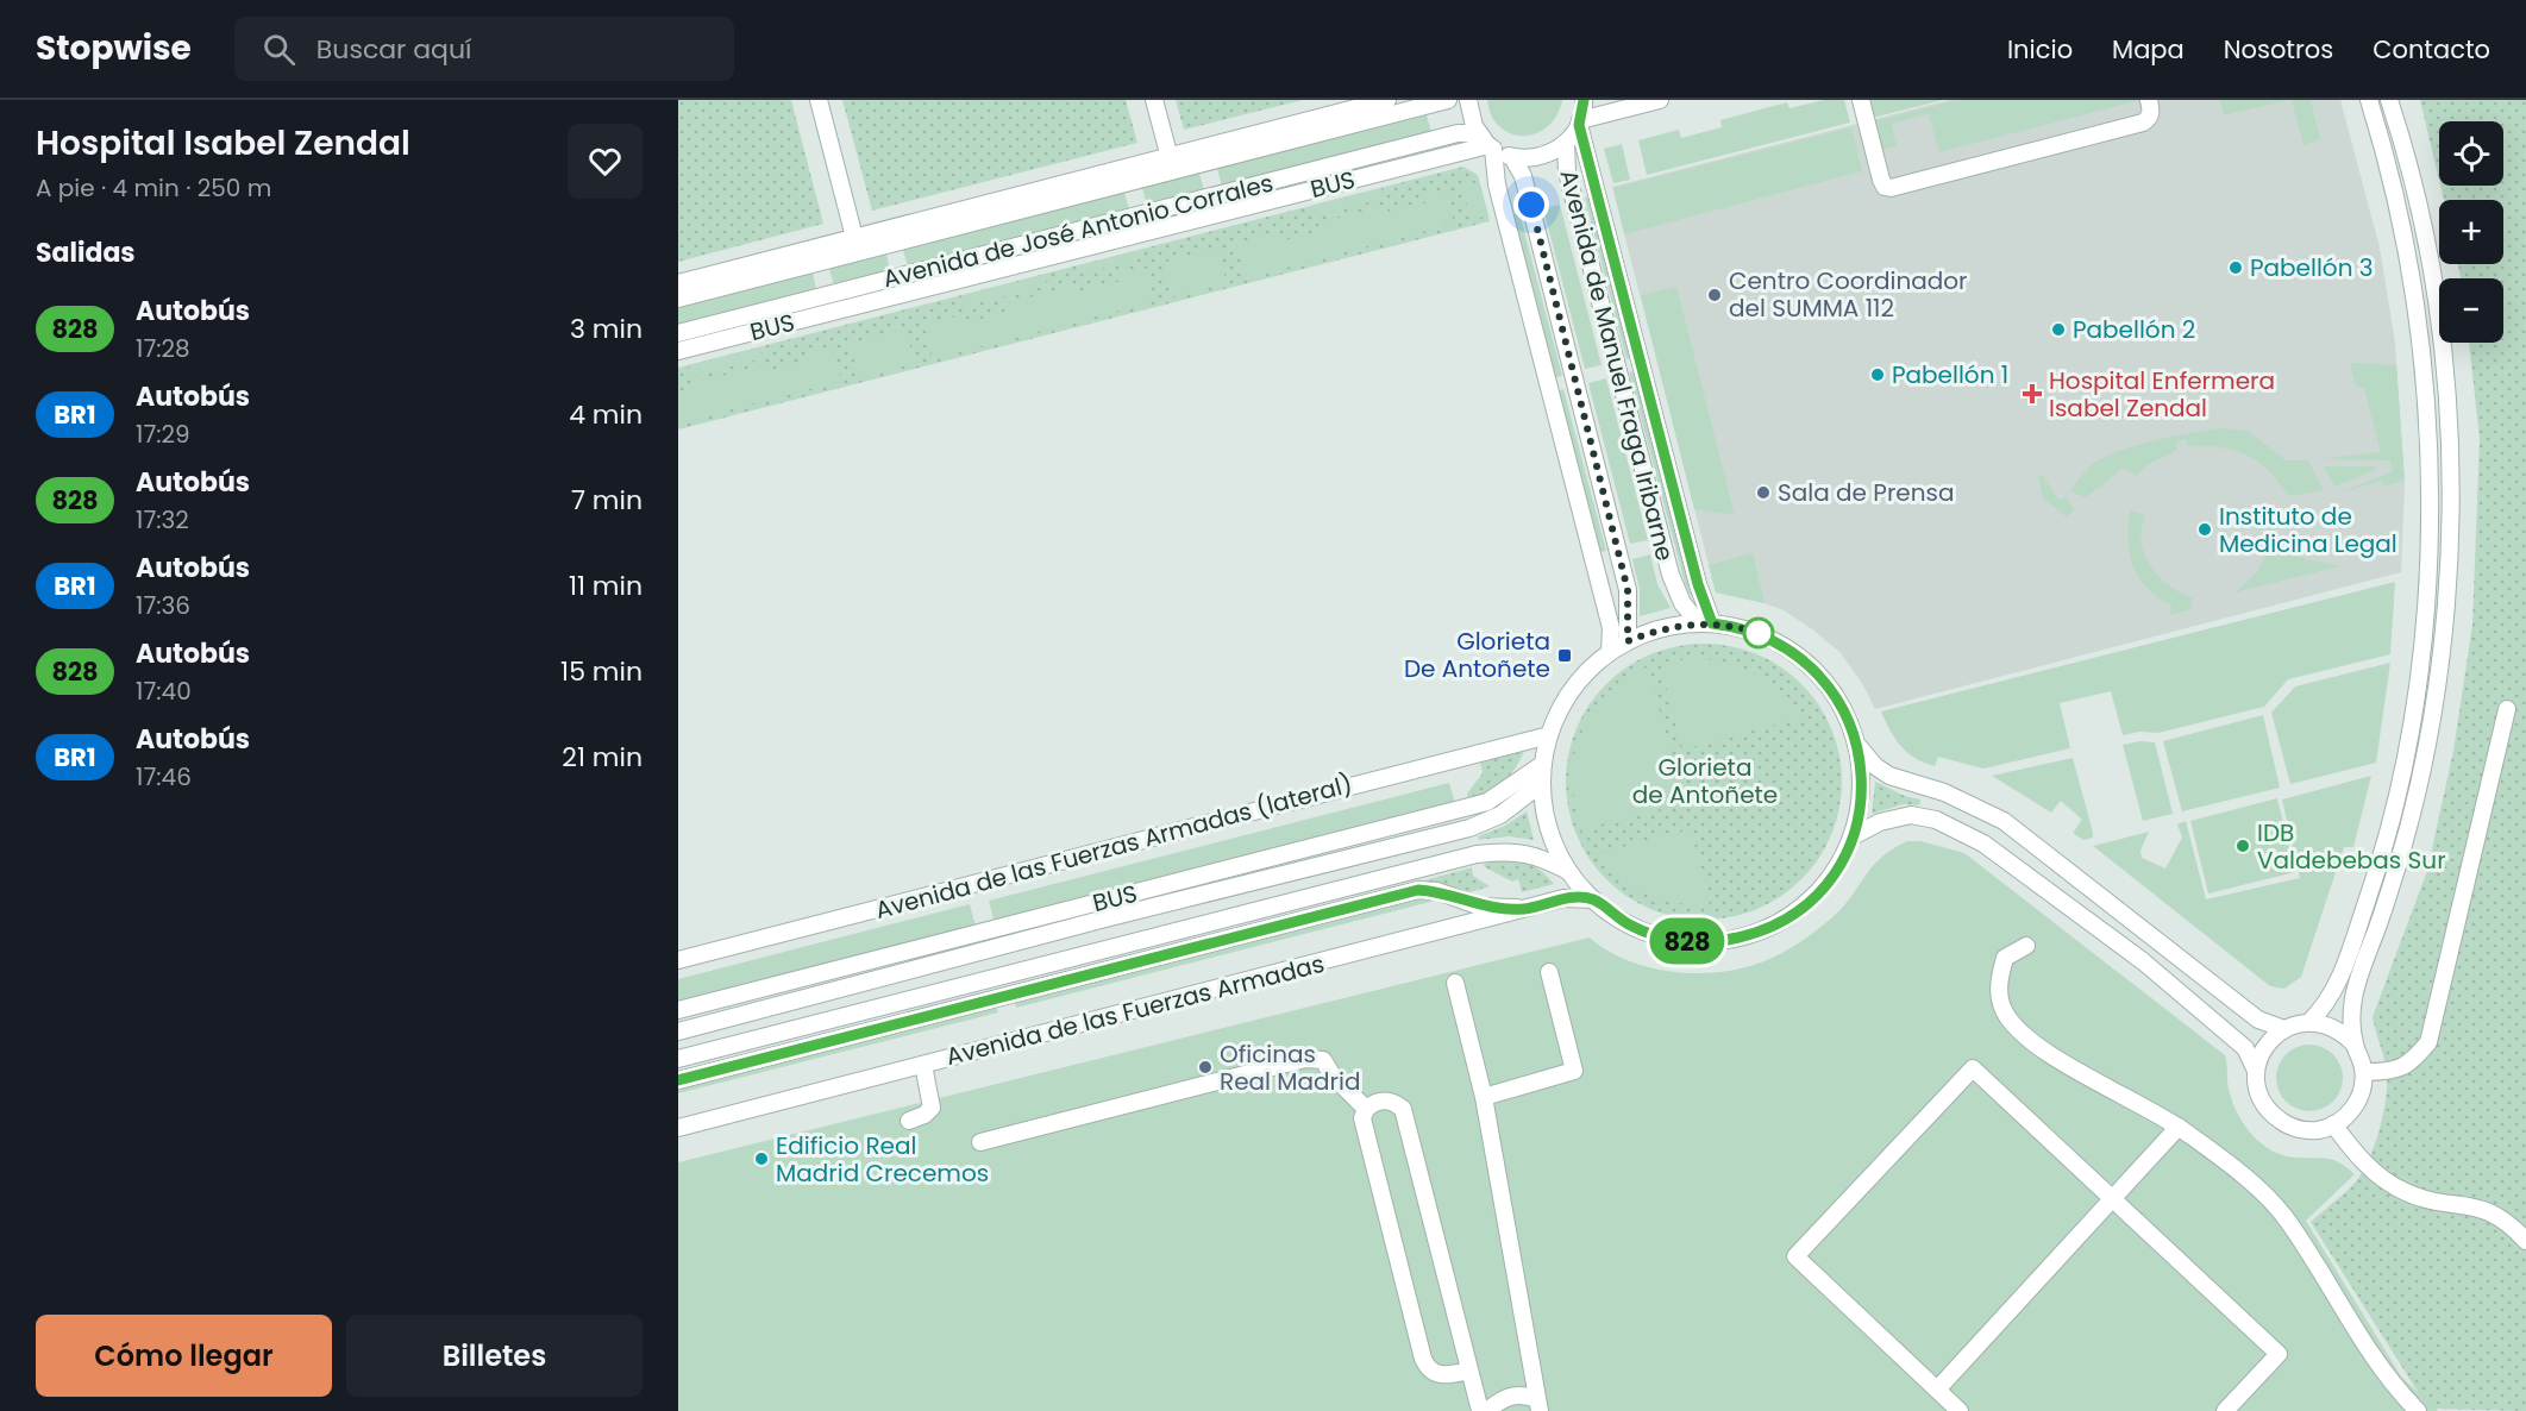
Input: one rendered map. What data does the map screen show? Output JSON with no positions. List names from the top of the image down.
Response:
{
  "streets": {
    "street": [
      "BUS",
      "Avenida de José Antonio Corrales",
      "Avenida de Manuel Fraga Iribarne",
      "Avenida de las Fuerzas Armadas (lateral)",
      "Avenida de las Fuerzas Armadas"
    ]
  },
  "crossings": [
    ["BUS", "Avenida de José Antonio Corrales"]
  ],
  "parks": ["Glorieta de Antoñete"],
  "places": {
    "other": [
      "Pabellón 3",
      "Centro Coordinador del SUMMA 112",
      "Pabellón 2",
      "Pabellón 1",
      "Sala de Prensa",
      "Instituto de Medicina Legal",
      "IDB Valdebebas Sur",
      "Oficinas Real Madrid",
      "Edificio Real Madrid Crecemos"
    ],
    "health": ["Hospital Enfermera Isabel Zendal"],
    "transit": ["Glorieta De Antoñete"]
  },
  "lines": ["bus line 828"],
  "page": {
    "header": "Stopwise",
    "search": "Buscar aquí",
    "nav": [
      "Inicio",
      "Mapa",
      "Nosotros",
      "Contacto"
    ],
    "heading": [
      ["Hospital Isabel Zendal", "A pie · 4 min · 250 m"],
      "Salidas"
    ],
    "on_map": "828",
    "map_buttons": ["+", "−"],
    "list": [
      {
        "mark": "828",
        "name": "Autobús",
        "note": "17:28",
        "value": "3 min"
      },
      {
        "mark": "BR1",
        "name": "Autobús",
        "note": "17:29",
        "value": "4 min"
      },
      {
        "mark": "828",
        "name": "Autobús",
        "note": "17:32",
        "value": "7 min"
      },
      {
        "mark": "BR1",
        "name": "Autobús",
        "note": "17:36",
        "value": "11 min"
      },
      {
        "mark": "828",
        "name": "Autobús",
        "note": "17:40",
        "value": "15 min"
      },
      {
        "mark": "BR1",
        "name": "Autobús",
        "note": "17:46",
        "value": "21 min"
      }
    ],
    "buttons": ["Cómo llegar", "Billetes"]
  }
}
